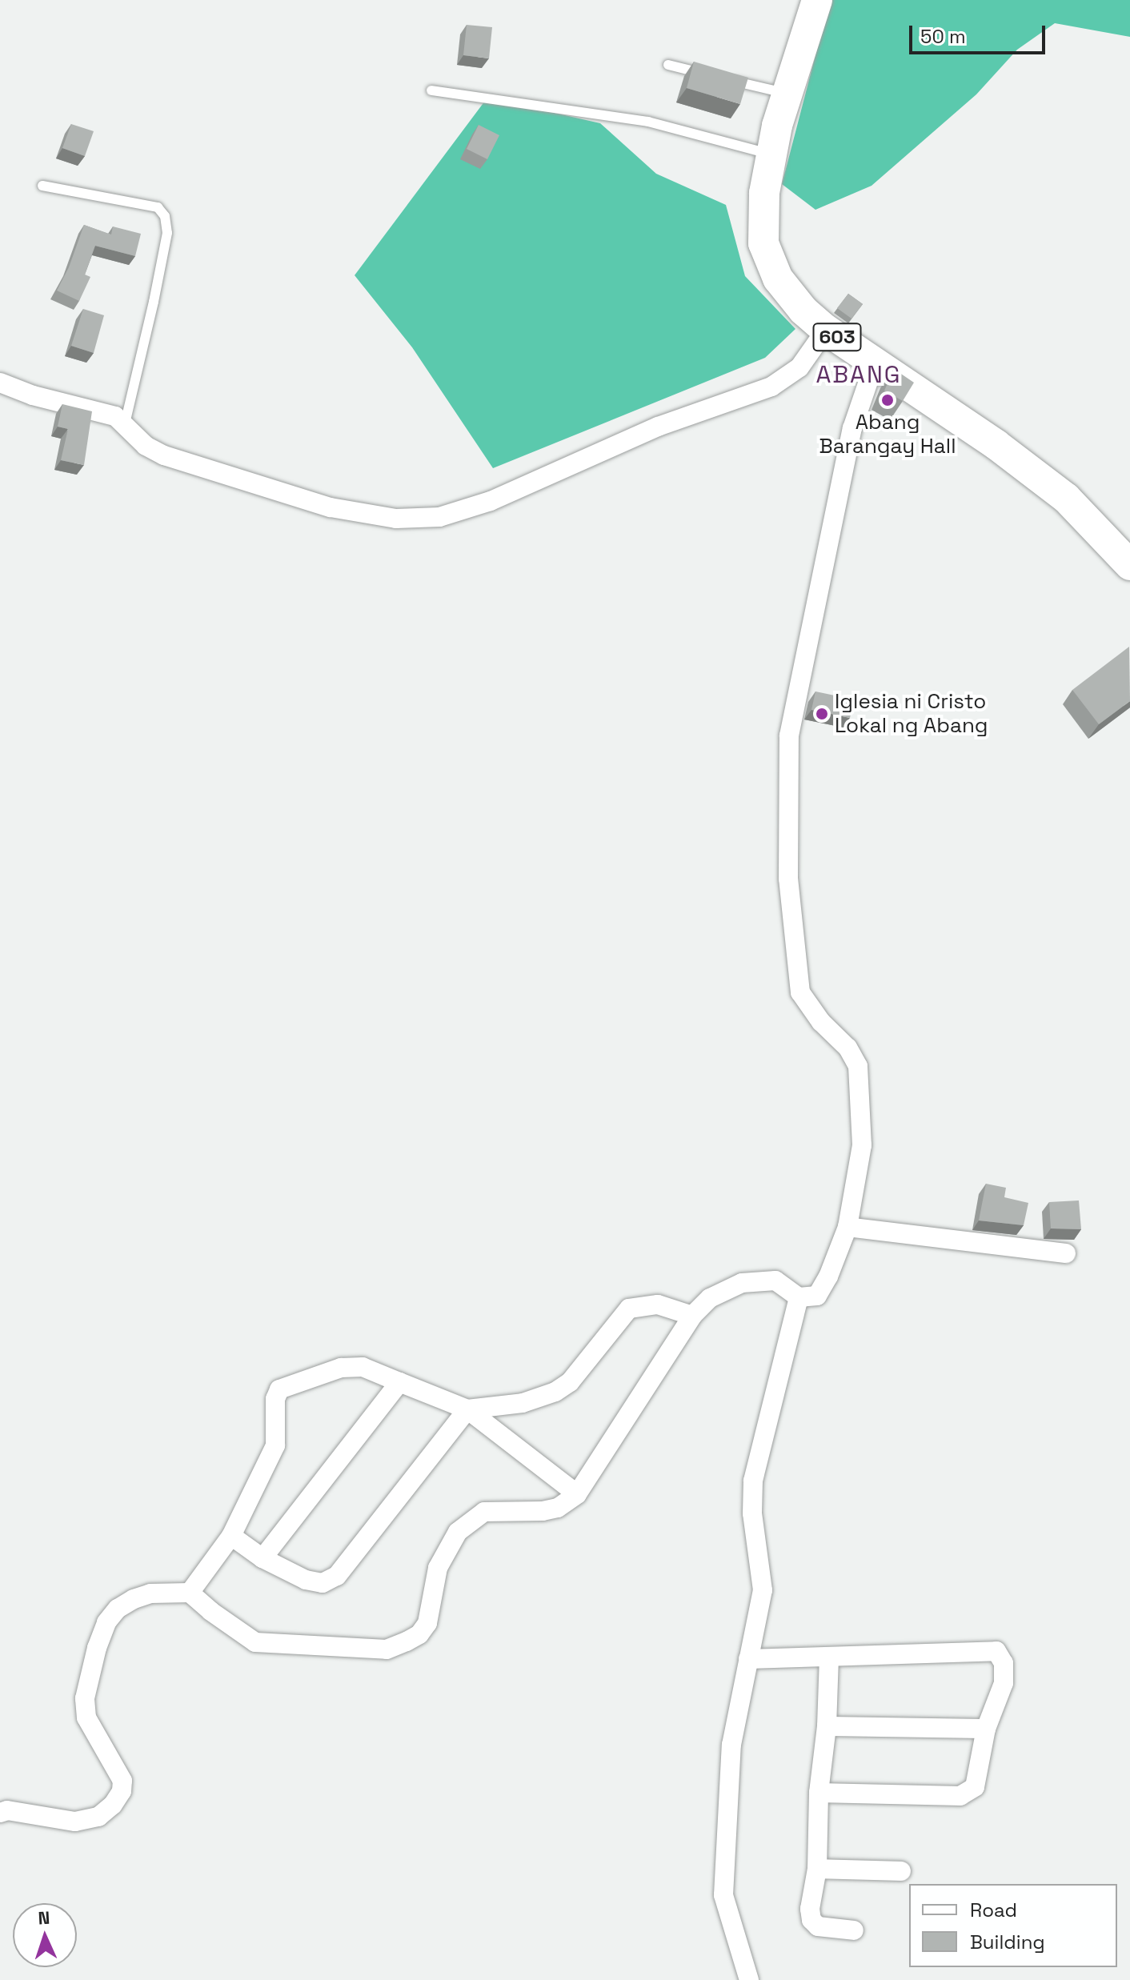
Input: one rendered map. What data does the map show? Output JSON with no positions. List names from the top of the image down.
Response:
{
  "streets": {
    "main road": ["603"]
  },
  "districts": ["ABANG"],
  "places": ["Abang Barangay Hall", "Iglesia ni Cristo Lokal ng Abang"],
  "legend": ["Road", "Building"],
  "scale_bar": "50 m",
  "north": "top"
}
